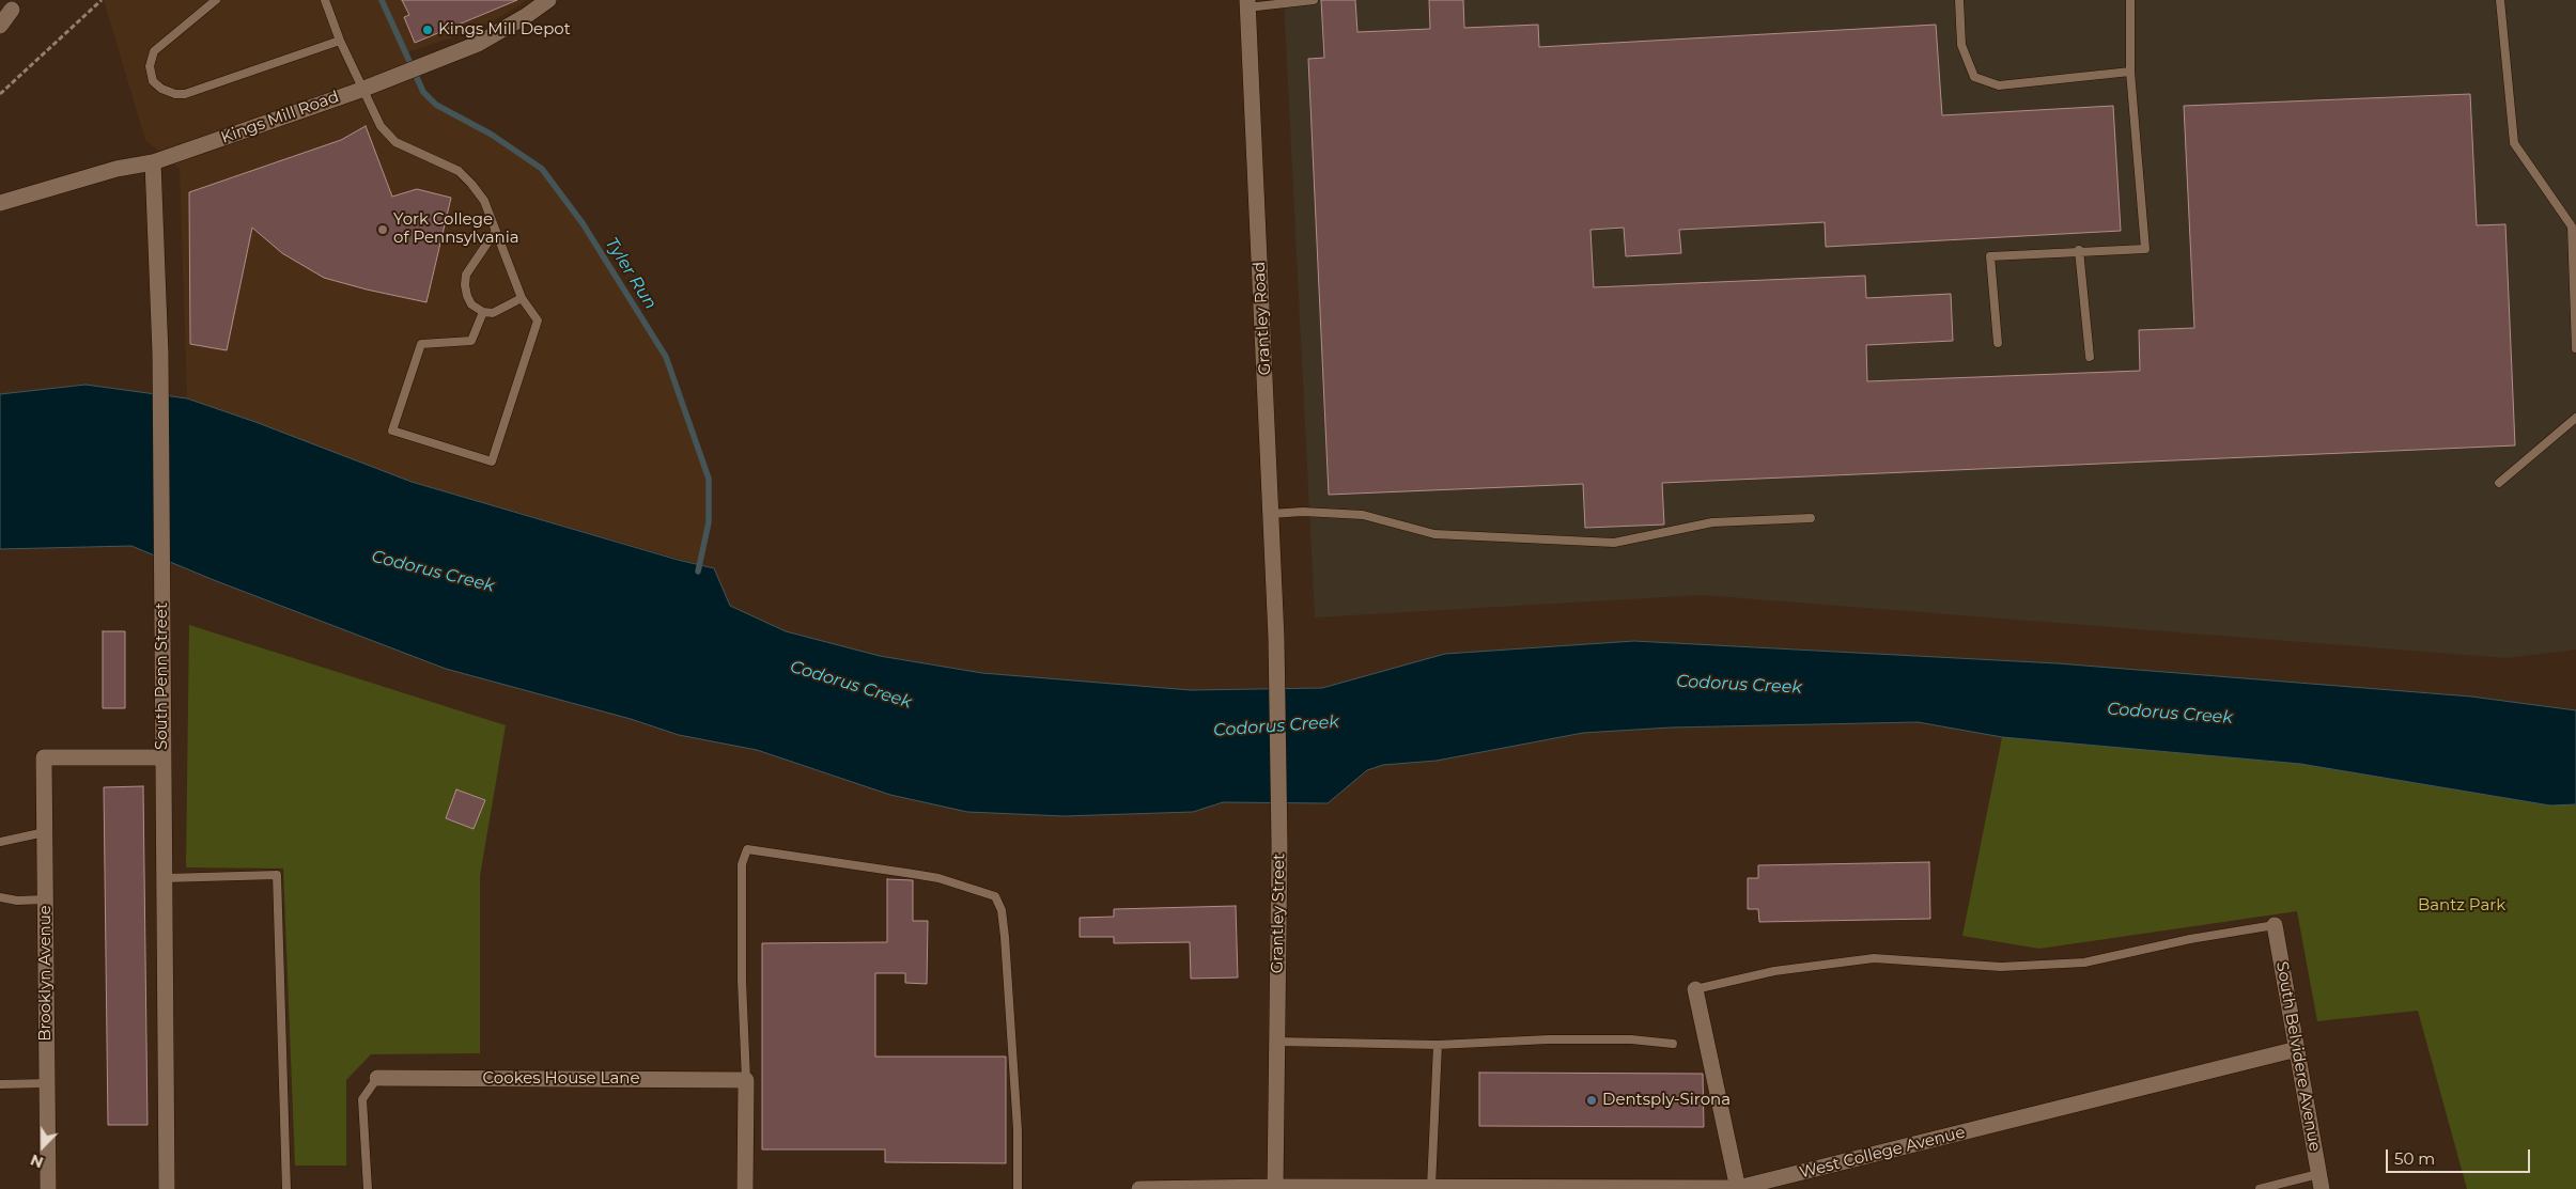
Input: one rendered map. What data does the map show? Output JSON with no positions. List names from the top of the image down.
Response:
{
  "streets": {
    "street": [
      "Kings Mill Road",
      "Grantley Road",
      "South Penn Street",
      "Grantley Street",
      "Brooklyn Avenue",
      "South Belvidere Avenue",
      "Cookes House Lane",
      "West College Avenue"
    ]
  },
  "crossings": [
    ["Kings Mill Road", "South Penn Street"],
    ["Grantley Road", "Grantley Street"],
    ["South Penn Street", "Brooklyn Avenue"],
    ["Grantley Street", "West College Avenue"],
    ["South Belvidere Avenue", "West College Avenue"]
  ],
  "water": ["Tyler Run", "Codorus Creek"],
  "parks": ["Bantz Park"],
  "places": ["Kings Mill Depot", "York College of Pennsylvania", "Dentsply-Sirona"],
  "scale_bar": "50 m",
  "north": "bottom"
}
